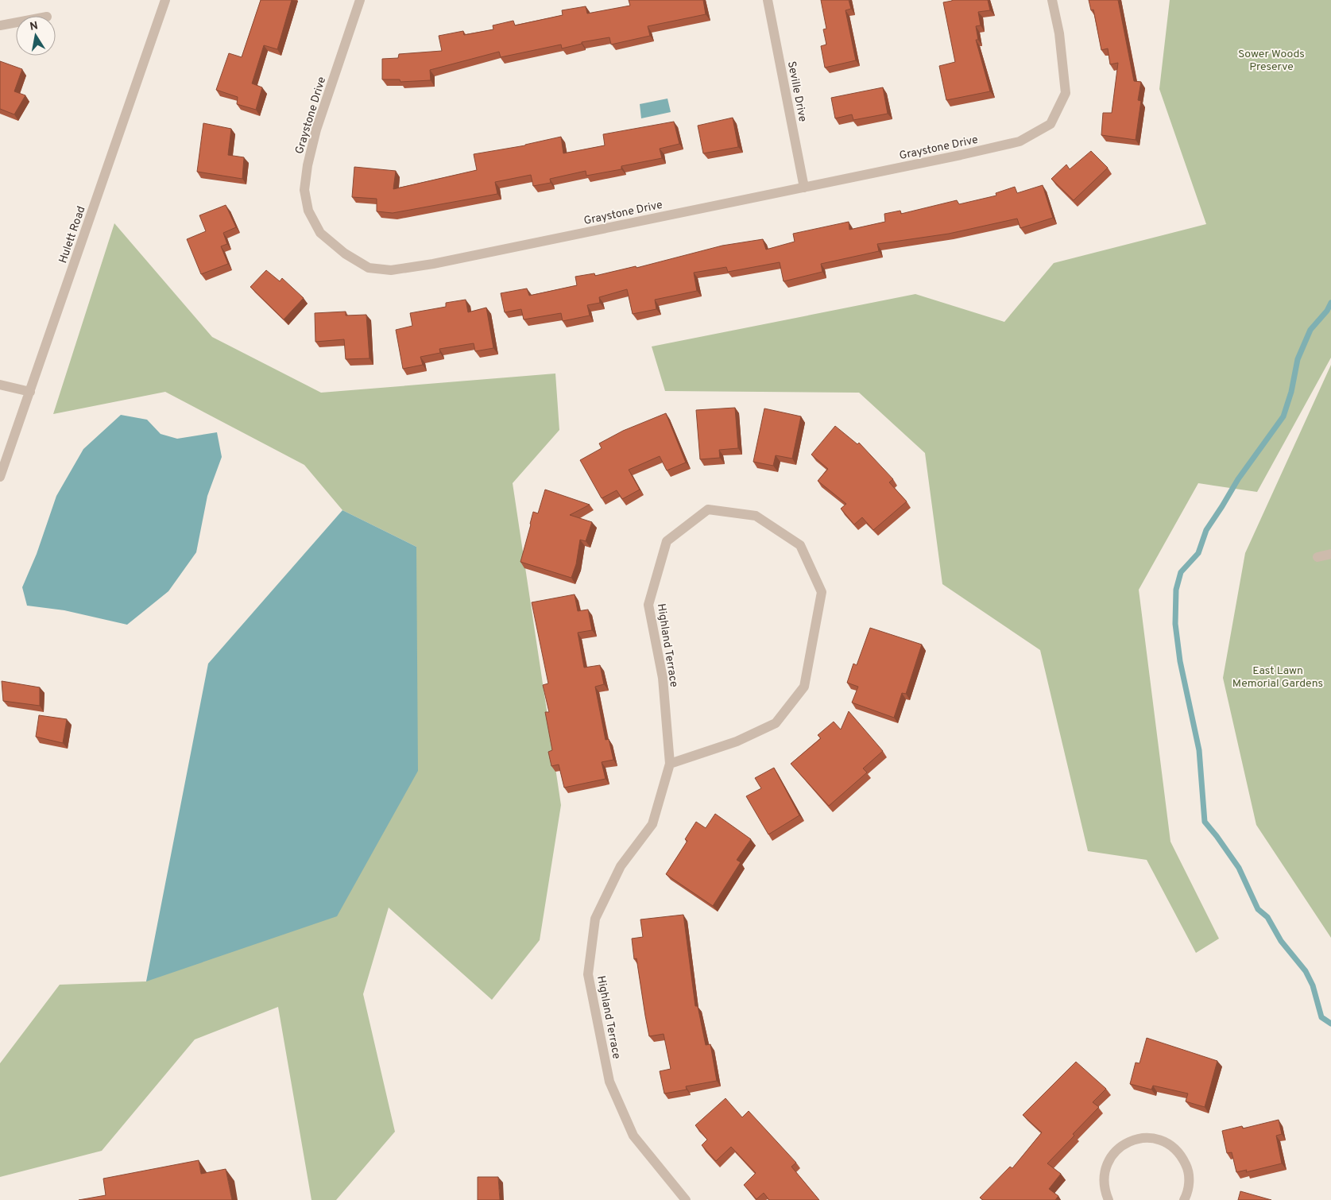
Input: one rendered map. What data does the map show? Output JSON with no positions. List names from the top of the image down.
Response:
{
  "streets": {
    "street": [
      "Seville Drive",
      "Graystone Drive",
      "Hulett Road",
      "Highland Terrace"
    ]
  },
  "crossings": [
    ["Seville Drive", "Graystone Drive"]
  ],
  "parks": ["Sower Woods Preserve", "East Lawn Memorial Gardens"],
  "north": "top"
}
